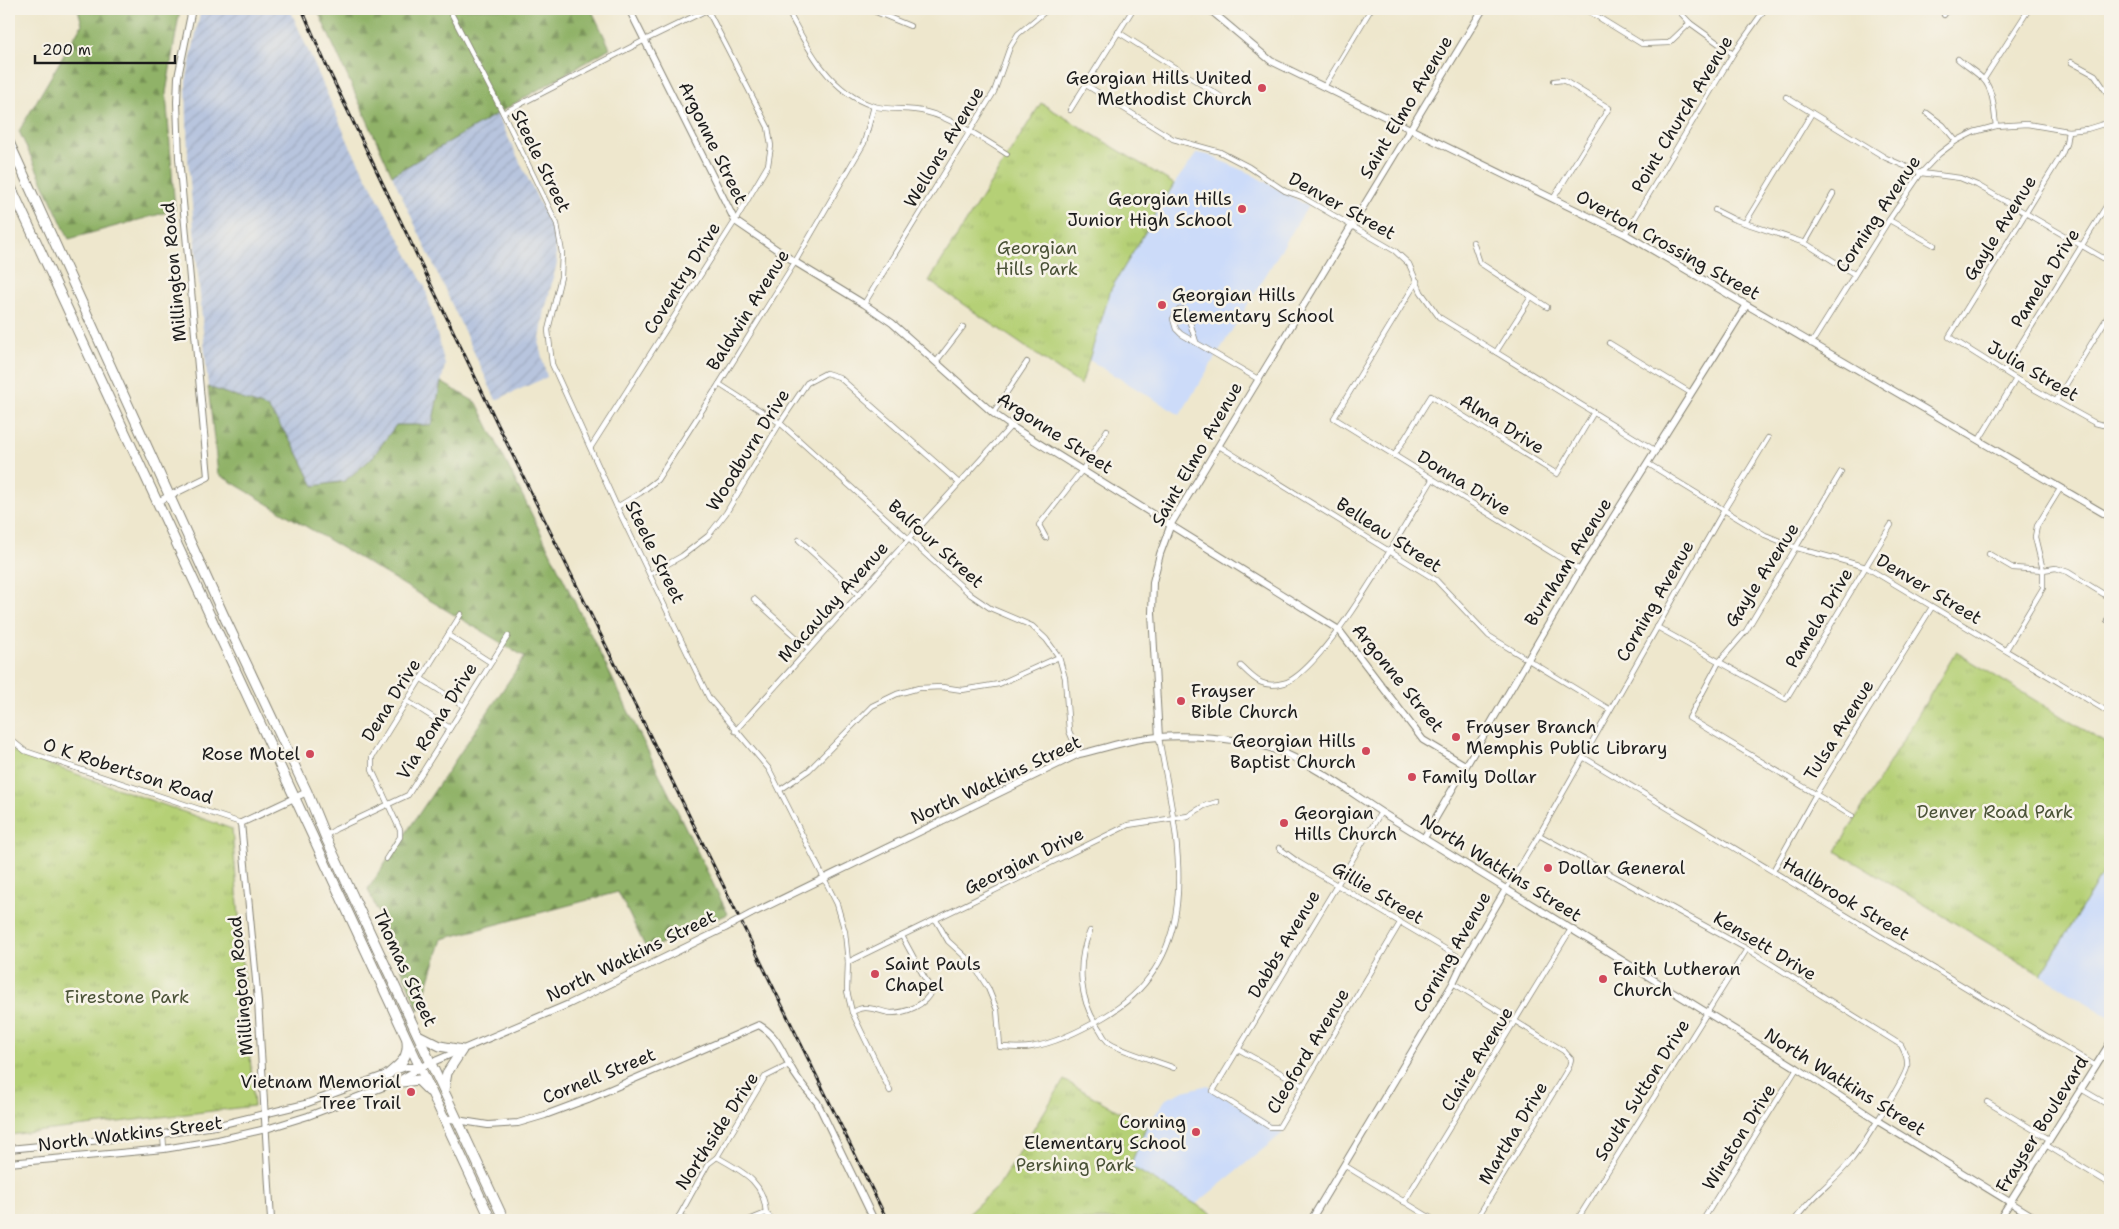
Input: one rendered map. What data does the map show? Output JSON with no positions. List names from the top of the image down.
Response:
{
  "streets": {
    "highway": ["Thomas Street"],
    "street": [
      "Saint Elmo Avenue",
      "Point Church Avenue",
      "Argonne Street",
      "Wellons Avenue",
      "Steele Street",
      "Denver Street",
      "Corning Avenue",
      "Gayle Avenue",
      "Overton Crossing Street",
      "Millington Road",
      "Coventry Drive",
      "Pamela Drive",
      "Baldwin Avenue",
      "Julia Street",
      "Alma Drive",
      "Woodburn Drive",
      "Donna Drive",
      "Belleau Street",
      "Balfour Street",
      "Burnham Avenue",
      "Macaulay Avenue",
      "Dena Drive",
      "Via Roma Drive",
      "Tulsa Avenue",
      "O K Robertson Road",
      "North Watkins Street",
      "Georgian Drive",
      "Gillie Street",
      "Hallbrook Street",
      "Dabbs Avenue",
      "Kensett Drive",
      "Cleoford Avenue",
      "Claire Avenue",
      "Cornell Street",
      "South Sutton Drive",
      "Frayser Boulevard",
      "Northside Drive",
      "Martha Drive",
      "Winston Drive"
    ]
  },
  "crossings": [
    ["Saint Elmo Avenue", "Argonne Street"],
    ["Saint Elmo Avenue", "Denver Street"],
    ["Saint Elmo Avenue", "Overton Crossing Street"],
    ["Saint Elmo Avenue", "Belleau Street"],
    ["Saint Elmo Avenue", "North Watkins Street"],
    ["Saint Elmo Avenue", "Georgian Drive"],
    ["Point Church Avenue", "Overton Crossing Street"],
    ["Argonne Street", "Wellons Avenue"],
    ["Argonne Street", "Coventry Drive"],
    ["Argonne Street", "Baldwin Avenue"],
    ["Argonne Street", "Burnham Avenue"],
    ["Argonne Street", "Macaulay Avenue"],
    ["Steele Street", "Coventry Drive"],
    ["Steele Street", "Baldwin Avenue"],
    ["Steele Street", "Woodburn Drive"],
    ["Steele Street", "Macaulay Avenue"],
    ["Steele Street", "North Watkins Street"],
    ["Steele Street", "Georgian Drive"],
    ["Denver Street", "Corning Avenue"],
    ["Denver Street", "Gayle Avenue"],
    ["Denver Street", "Pamela Drive"],
    ["Denver Street", "Alma Drive"],
    ["Denver Street", "Donna Drive"],
    ["Denver Street", "Burnham Avenue"],
    ["Denver Street", "Tulsa Avenue"],
    ["Corning Avenue", "Gayle Avenue"],
    ["Corning Avenue", "Overton Crossing Street"],
    ["Corning Avenue", "Belleau Street"],
    ["Corning Avenue", "North Watkins Street"],
    ["Corning Avenue", "Gillie Street"],
    ["Corning Avenue", "Hallbrook Street"],
    ["Corning Avenue", "Kensett Drive"],
    ["Gayle Avenue", "Pamela Drive"],
    ["Gayle Avenue", "Julia Street"],
    ["Gayle Avenue", "Tulsa Avenue"],
    ["Overton Crossing Street", "Burnham Avenue"],
    ["Millington Road", "O K Robertson Road"],
    ["Millington Road", "North Watkins Street"],
    ["Millington Road", "Thomas Street"],
    ["Pamela Drive", "Julia Street"],
    ["Baldwin Avenue", "Balfour Street"],
    ["Alma Drive", "Donna Drive"],
    ["Woodburn Drive", "Balfour Street"],
    ["Woodburn Drive", "Macaulay Avenue"],
    ["Donna Drive", "Burnham Avenue"],
    ["Belleau Street", "Burnham Avenue"],
    ["Balfour Street", "Macaulay Avenue"],
    ["Balfour Street", "North Watkins Street"],
    ["Burnham Avenue", "North Watkins Street"],
    ["Dena Drive", "Via Roma Drive"],
    ["Via Roma Drive", "Thomas Street"],
    ["Tulsa Avenue", "Hallbrook Street"],
    ["North Watkins Street", "Dabbs Avenue"],
    ["North Watkins Street", "Kensett Drive"],
    ["North Watkins Street", "Thomas Street"],
    ["North Watkins Street", "Claire Avenue"],
    ["North Watkins Street", "South Sutton Drive"],
    ["North Watkins Street", "Frayser Boulevard"],
    ["North Watkins Street", "Winston Drive"],
    ["Gillie Street", "Dabbs Avenue"],
    ["Gillie Street", "Cleoford Avenue"],
    ["Hallbrook Street", "Frayser Boulevard"],
    ["Dabbs Avenue", "Cleoford Avenue"],
    ["Kensett Drive", "South Sutton Drive"],
    ["Thomas Street", "Cornell Street"],
    ["Claire Avenue", "Martha Drive"],
    ["Cornell Street", "Northside Drive"]
  ],
  "parks": [
    "Georgian Hills Park",
    "Denver Road Park",
    "Firestone Park",
    "Pershing Park"
  ],
  "places": [
    "Georgian Hills United Methodist Church",
    "Georgian Hills Junior High School",
    "Georgian Hills Elementary School",
    "Frayser Bible Church",
    "Frayser Branch Memphis Public Library",
    "Georgian Hills Baptist Church",
    "Rose Motel",
    "Family Dollar",
    "Georgian Hills Church",
    "Dollar General",
    "Saint Pauls Chapel",
    "Faith Lutheran Church",
    "Vietnam Memorial Tree Trail",
    "Corning Elementary School"
  ],
  "scale_bar": "200 m"
}
